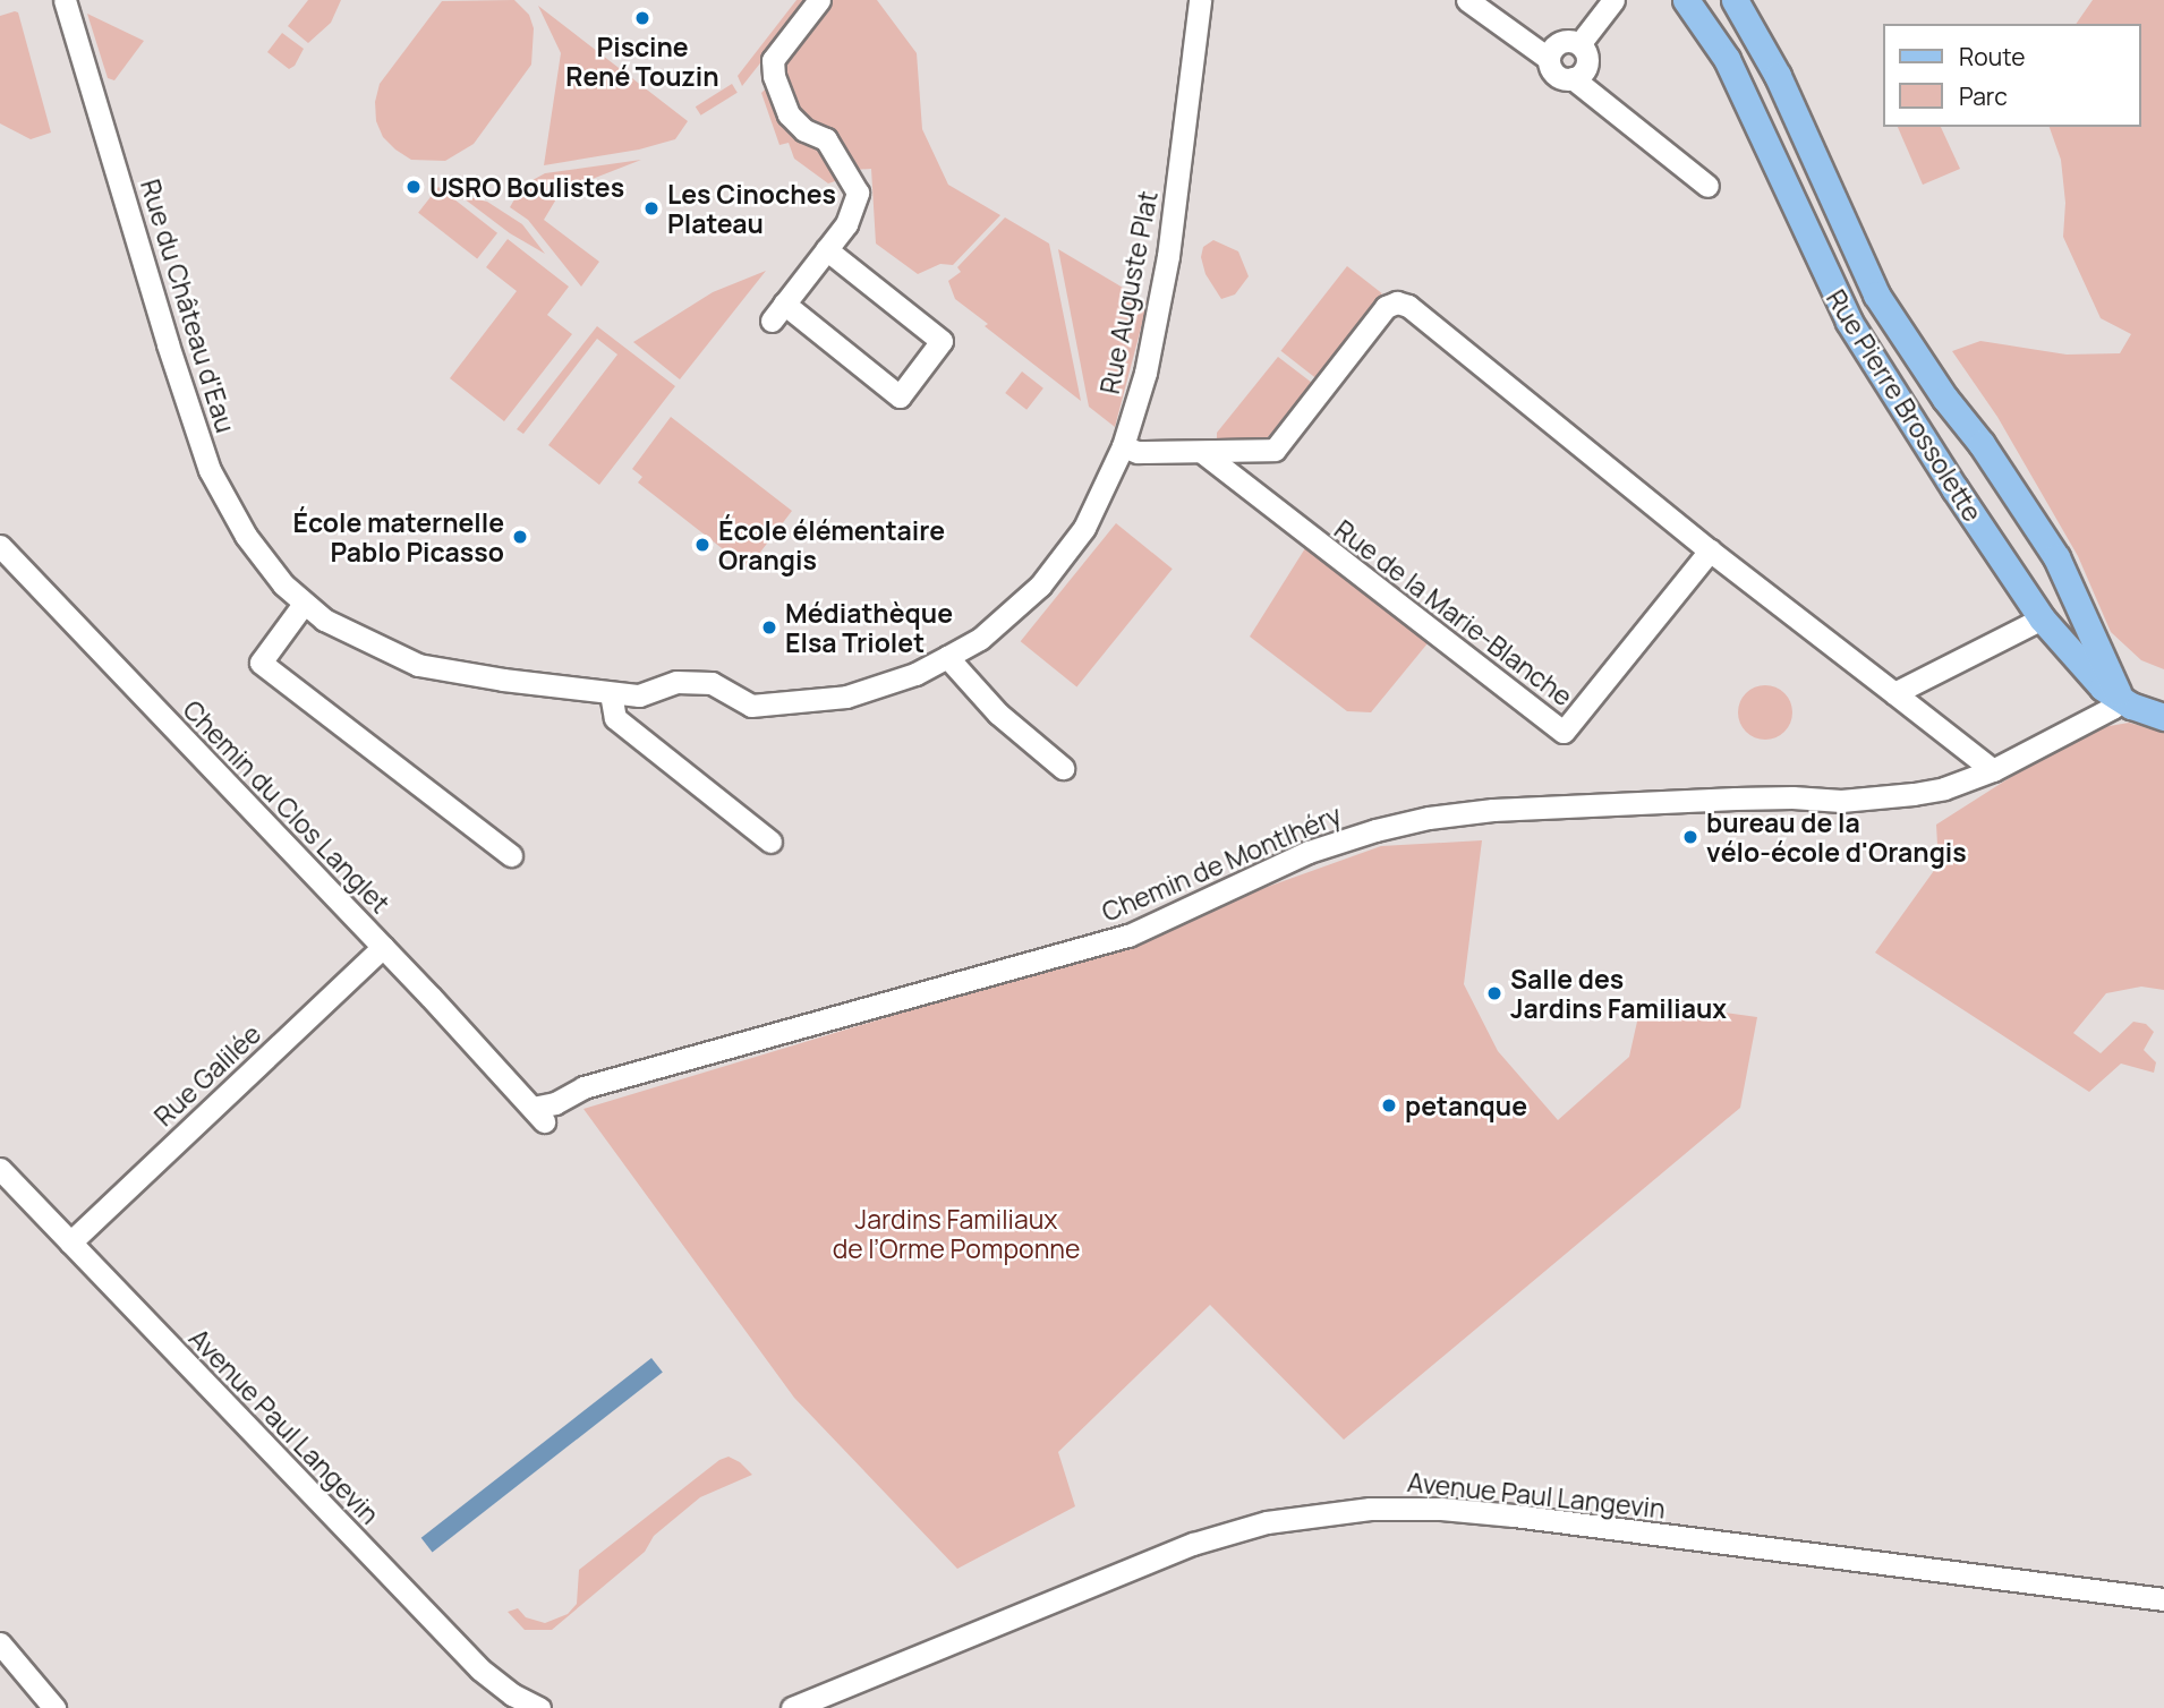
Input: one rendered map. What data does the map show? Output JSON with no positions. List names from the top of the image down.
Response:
{
  "streets": {
    "main road": ["Rue Pierre Brossolette"],
    "street": [
      "Rue Auguste Plat",
      "Rue du Château d'Eau",
      "Rue de la Marie-Blanche",
      "Chemin du Clos Langlet",
      "Chemin de Montlhéry",
      "Rue Galilée",
      "Avenue Paul Langevin"
    ]
  },
  "crossings": [
    ["Rue Auguste Plat", "Rue du Château d'Eau"],
    ["Rue Pierre Brossolette", "Chemin de Montlhéry"],
    ["Chemin du Clos Langlet", "Chemin de Montlhéry"],
    ["Chemin du Clos Langlet", "Rue Galilée"],
    ["Rue Galilée", "Avenue Paul Langevin"]
  ],
  "parks": ["Jardins Familiaux de l’Orme Pomponne"],
  "places": [
    "Piscine René Touzin",
    "USRO Boulistes",
    "Les Cinoches Plateau",
    "École maternelle Pablo Picasso",
    "École élémentaire Orangis",
    "Médiathèque Elsa Triolet",
    "bureau de la vélo-école d'Orangis",
    "Salle des Jardins Familiaux",
    "petanque"
  ],
  "legend": ["Route", "Parc"]
}
